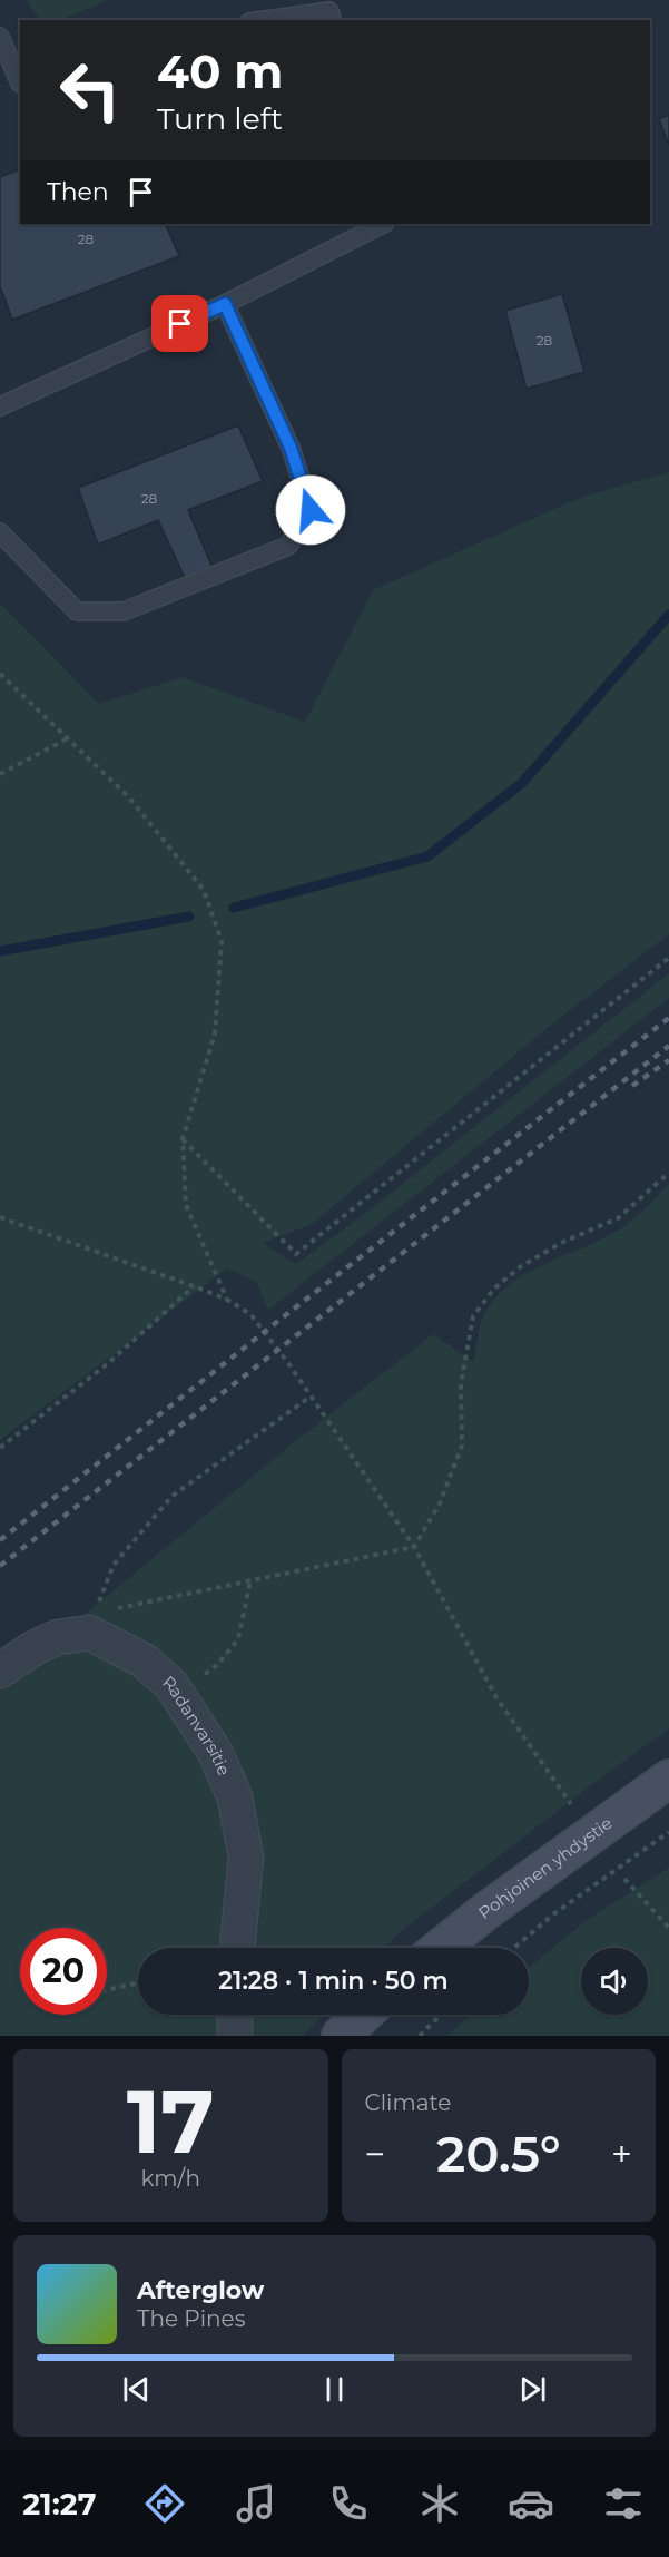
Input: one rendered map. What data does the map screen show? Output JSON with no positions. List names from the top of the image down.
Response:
{
  "streets": {
    "main road": ["Pohjoinen yhdystie"],
    "street": ["Radanvarsitie"]
  },
  "house_numbers": ["28", "28", "28"],
  "page": {
    "turn": ["40 m", "Turn left"],
    "then": "Then",
    "limit": "20",
    "trip": "21:28 · 1 min · 50 m",
    "tile": [
      ["17", "km/h"],
      "Climate"
    ],
    "heat": ["−", "20.5°", "+"],
    "song": ["Afterglow", "The Pines"],
    "tabs": "21:27"
  }
}
